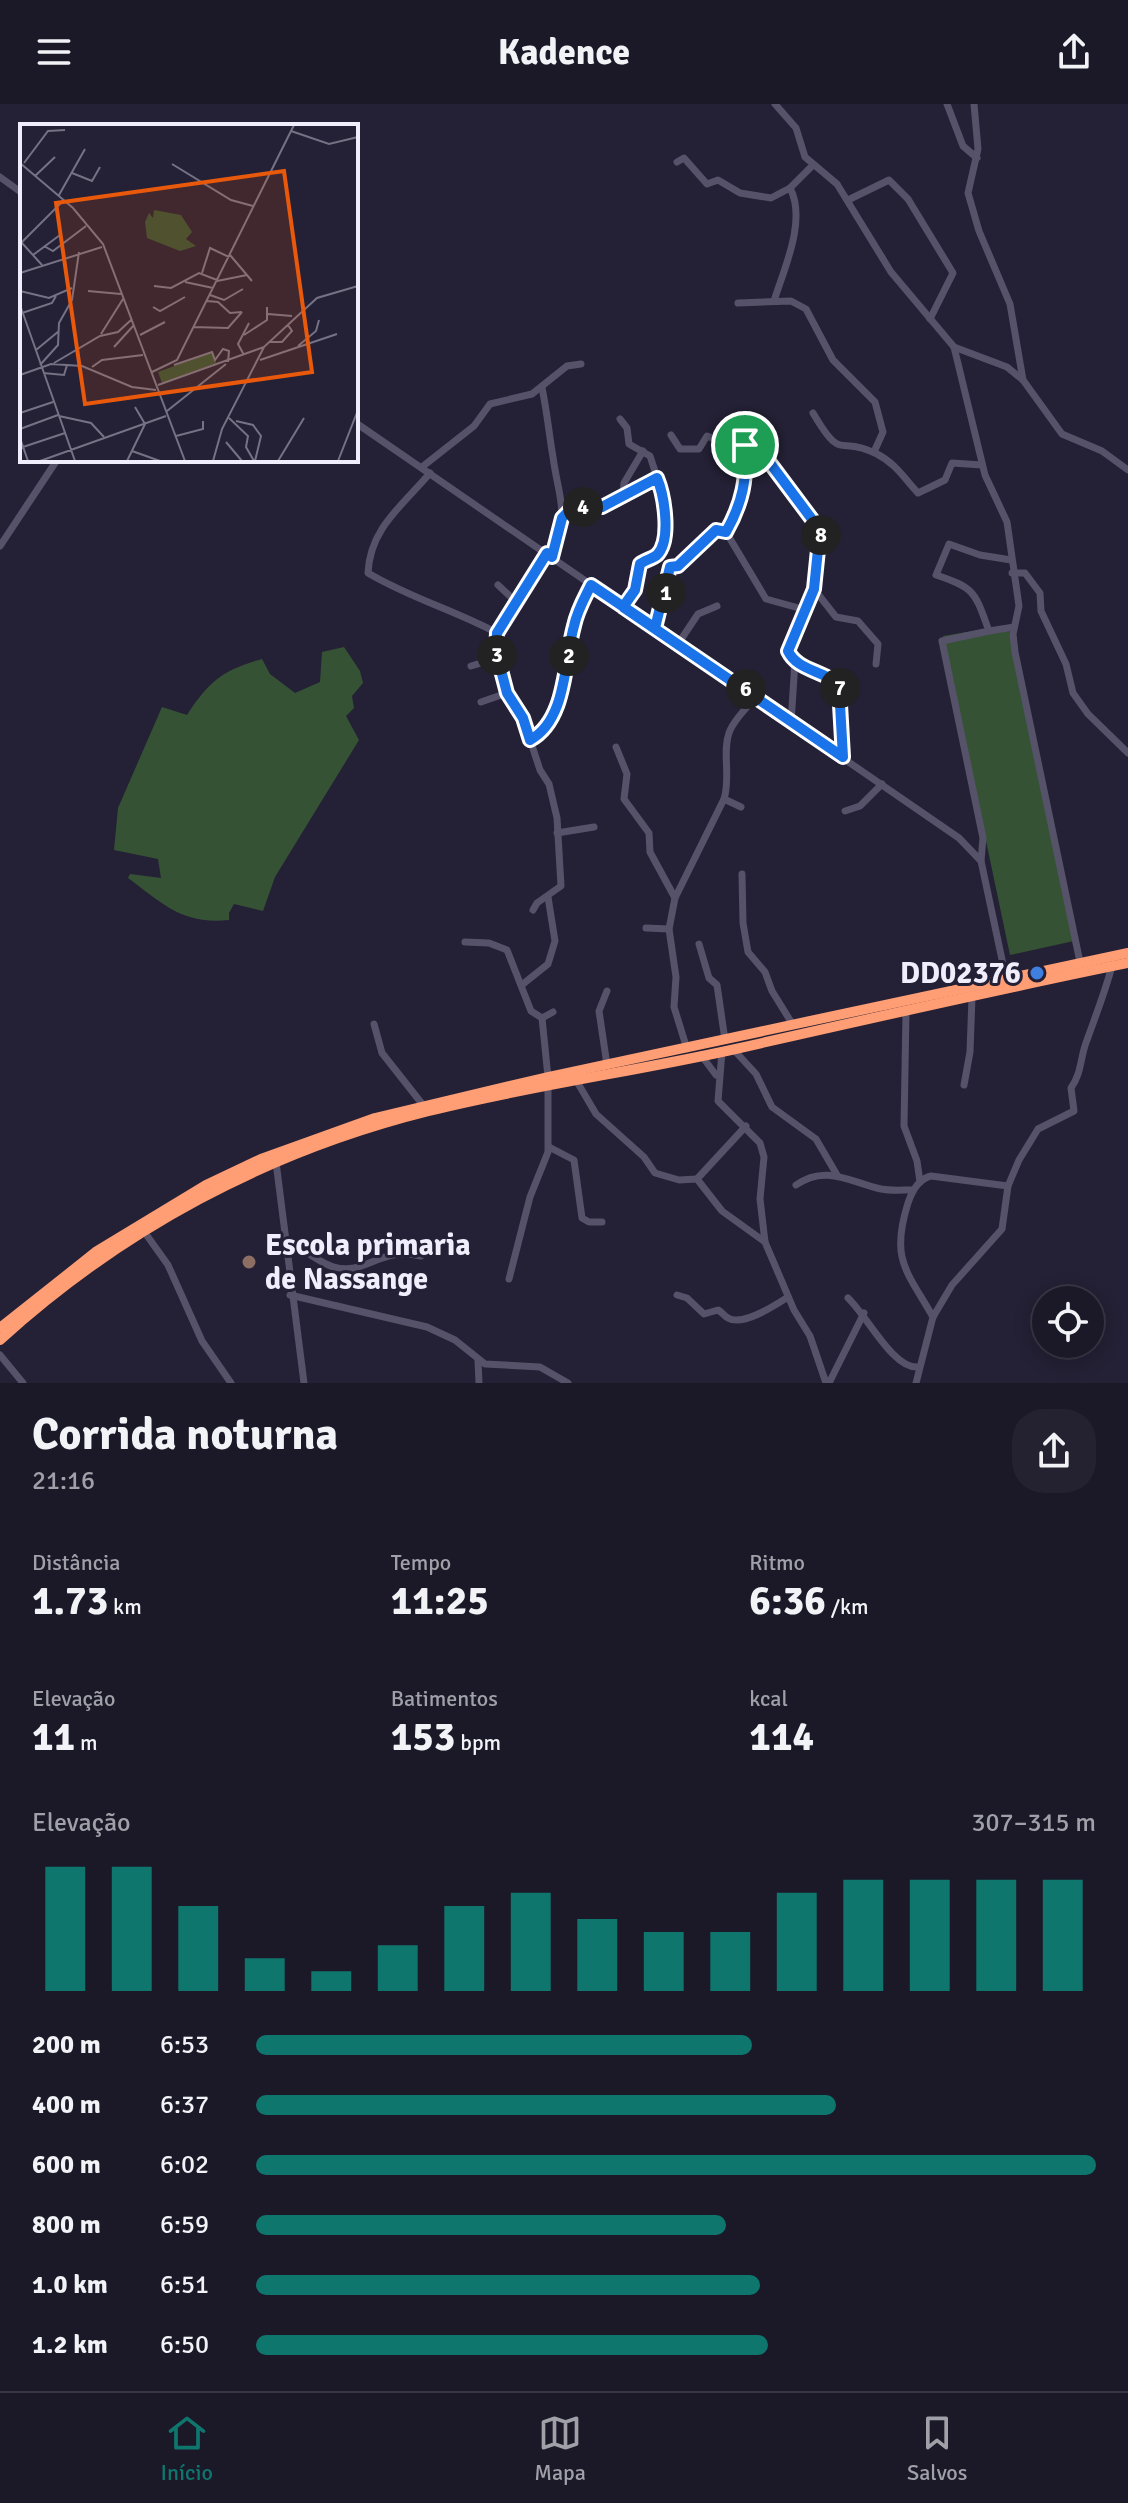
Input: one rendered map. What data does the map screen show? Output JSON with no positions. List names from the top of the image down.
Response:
{
  "places": ["DD02376", "Escola primaria de Nassange"],
  "page": {
    "header": "Kadence",
    "pins": [
      "4",
      "8",
      "1",
      "3",
      "2",
      "7",
      "6"
    ],
    "heading": ["Corrida noturna", "21:16"],
    "stats": [
      ["Distância", "1.73 km"],
      ["Tempo", "11:25"],
      ["Ritmo", "6:36 /km"],
      ["Elevação", "11 m"],
      ["Batimentos", "153 bpm"],
      ["kcal", "114"]
    ],
    "chart": ["Elevação", "307–315 m"],
    "list": [
      {
        "name": "200 m",
        "note": "6:53"
      },
      {
        "name": "400 m",
        "note": "6:37"
      },
      {
        "name": "600 m",
        "note": "6:02"
      },
      {
        "name": "800 m",
        "note": "6:59"
      },
      {
        "name": "1.0 km",
        "note": "6:51"
      },
      {
        "name": "1.2 km",
        "note": "6:50"
      }
    ],
    "tabs": ["Início", "Mapa", "Salvos"]
  }
}
